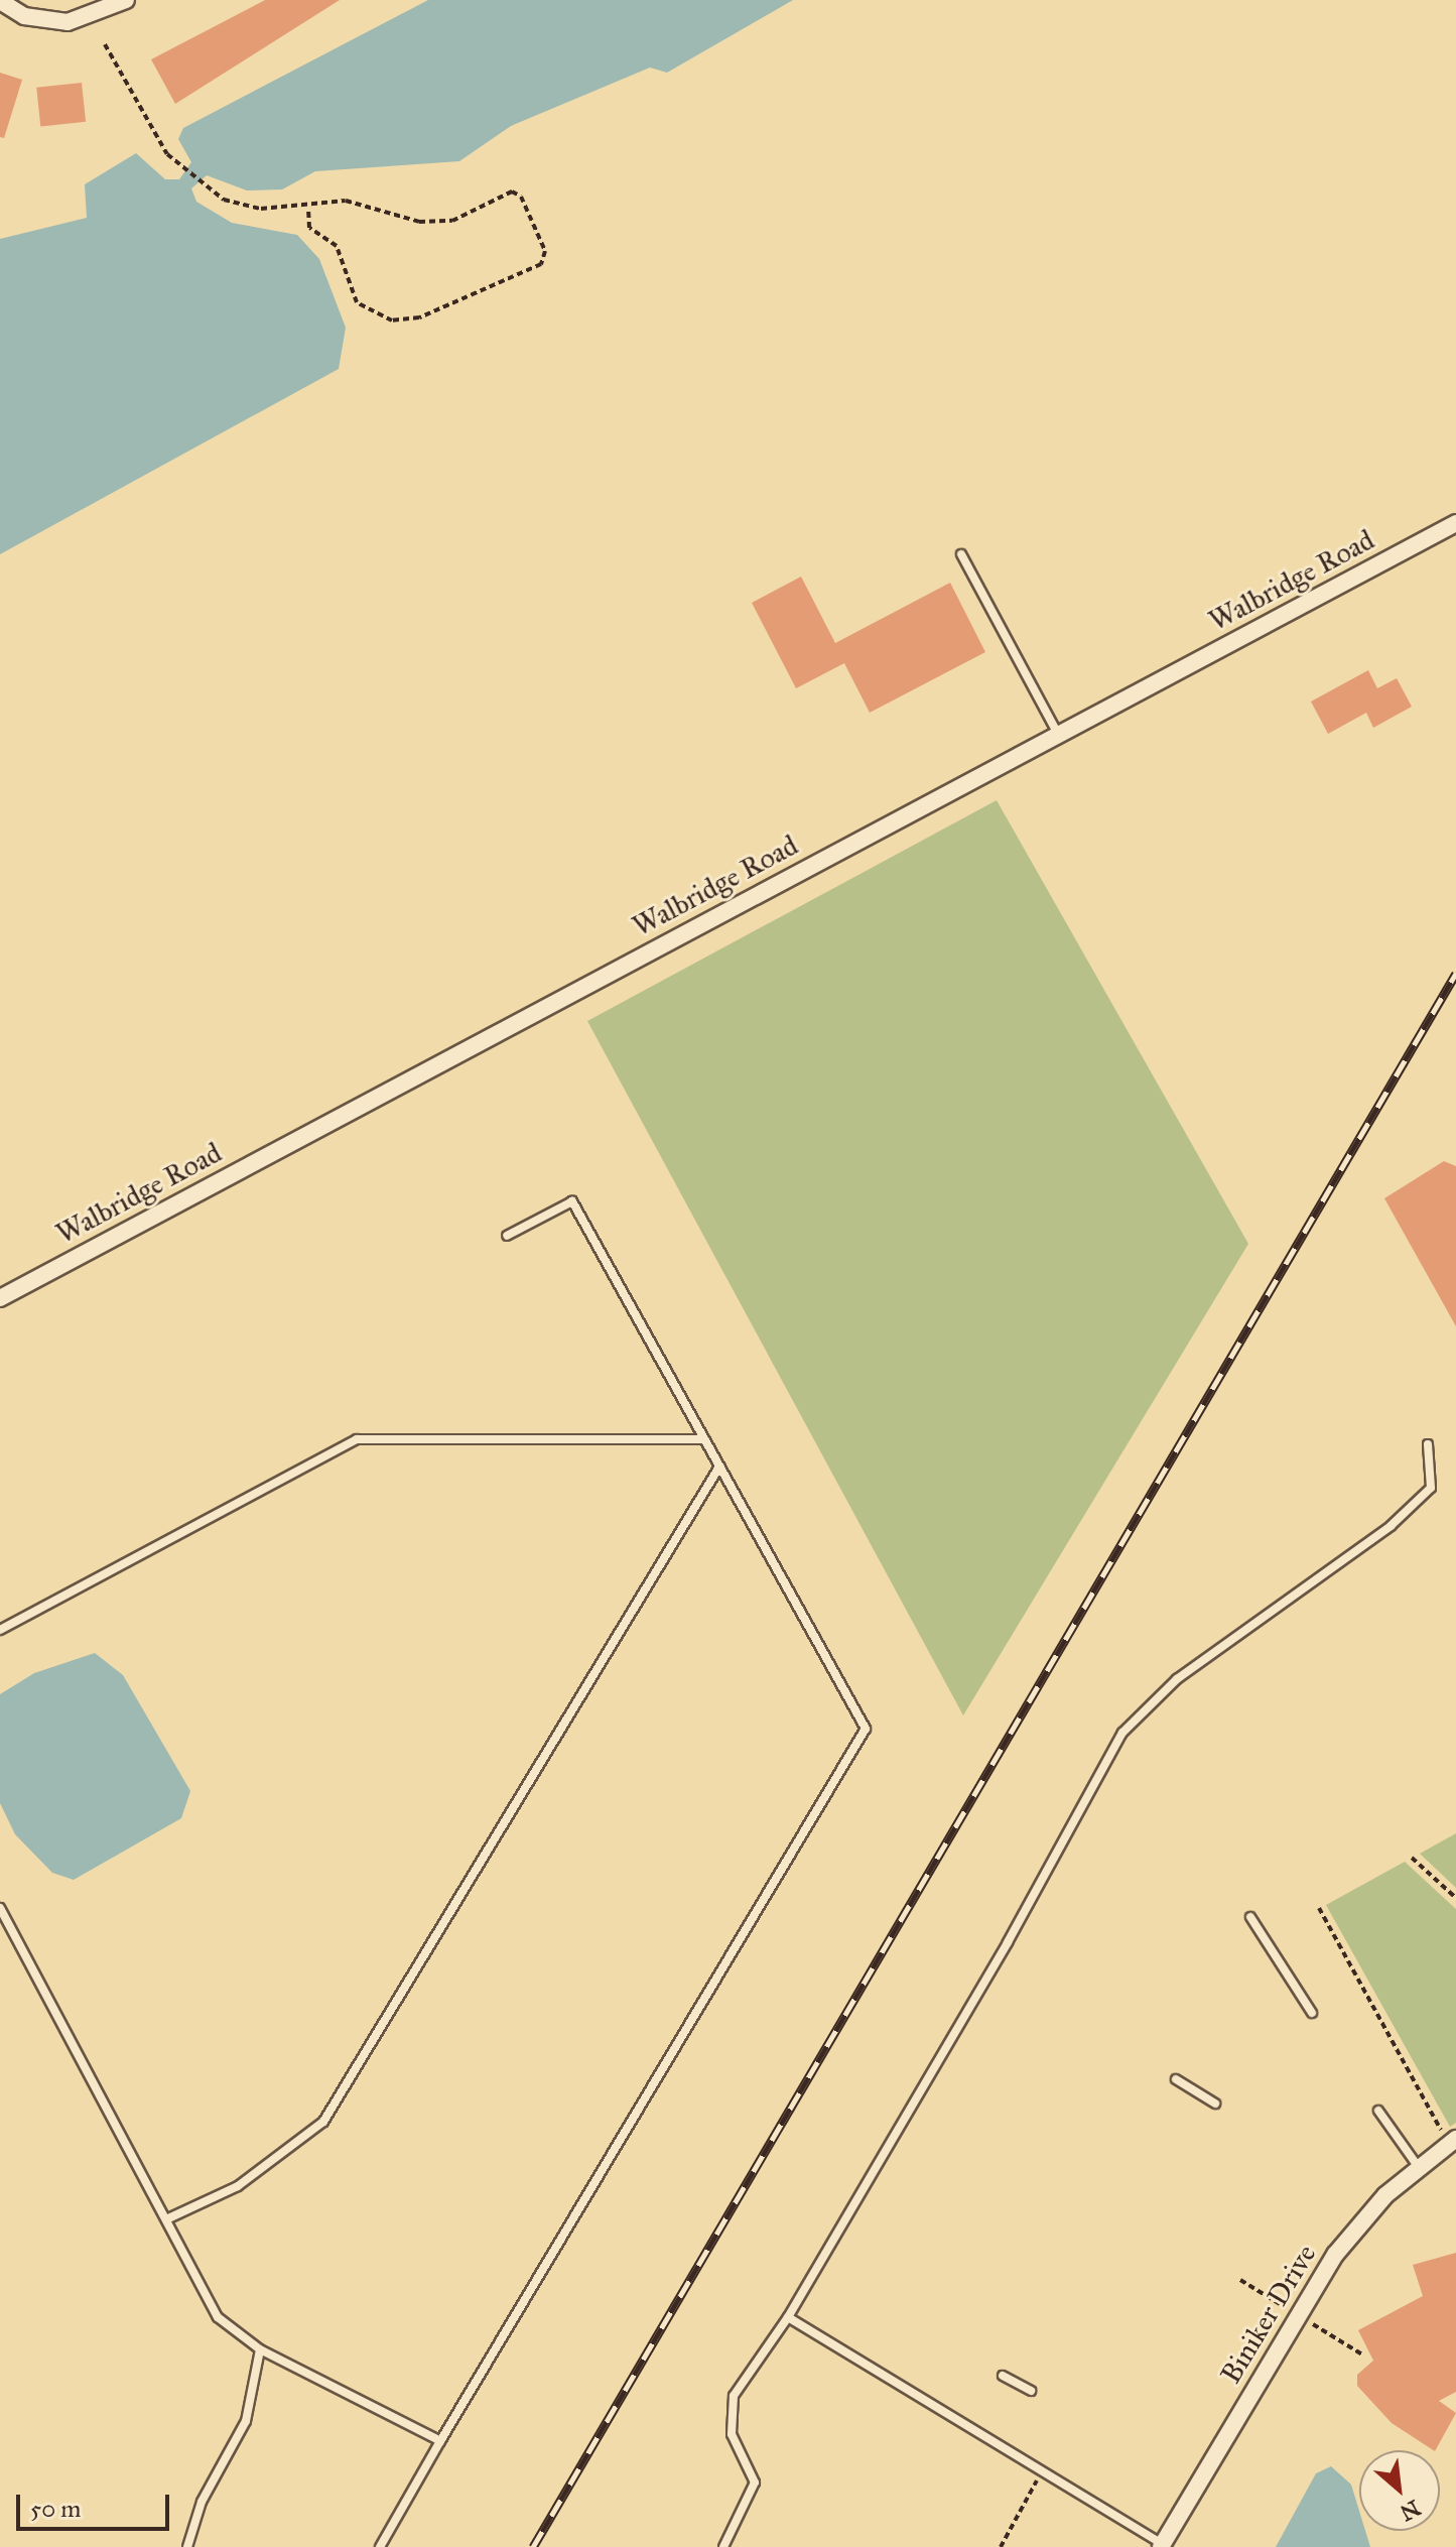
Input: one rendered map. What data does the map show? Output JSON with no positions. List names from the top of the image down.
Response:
{
  "streets": {
    "street": ["Walbridge Road", "Biniker Drive"]
  },
  "scale_bar": "50 m",
  "north": "bottom right"
}
